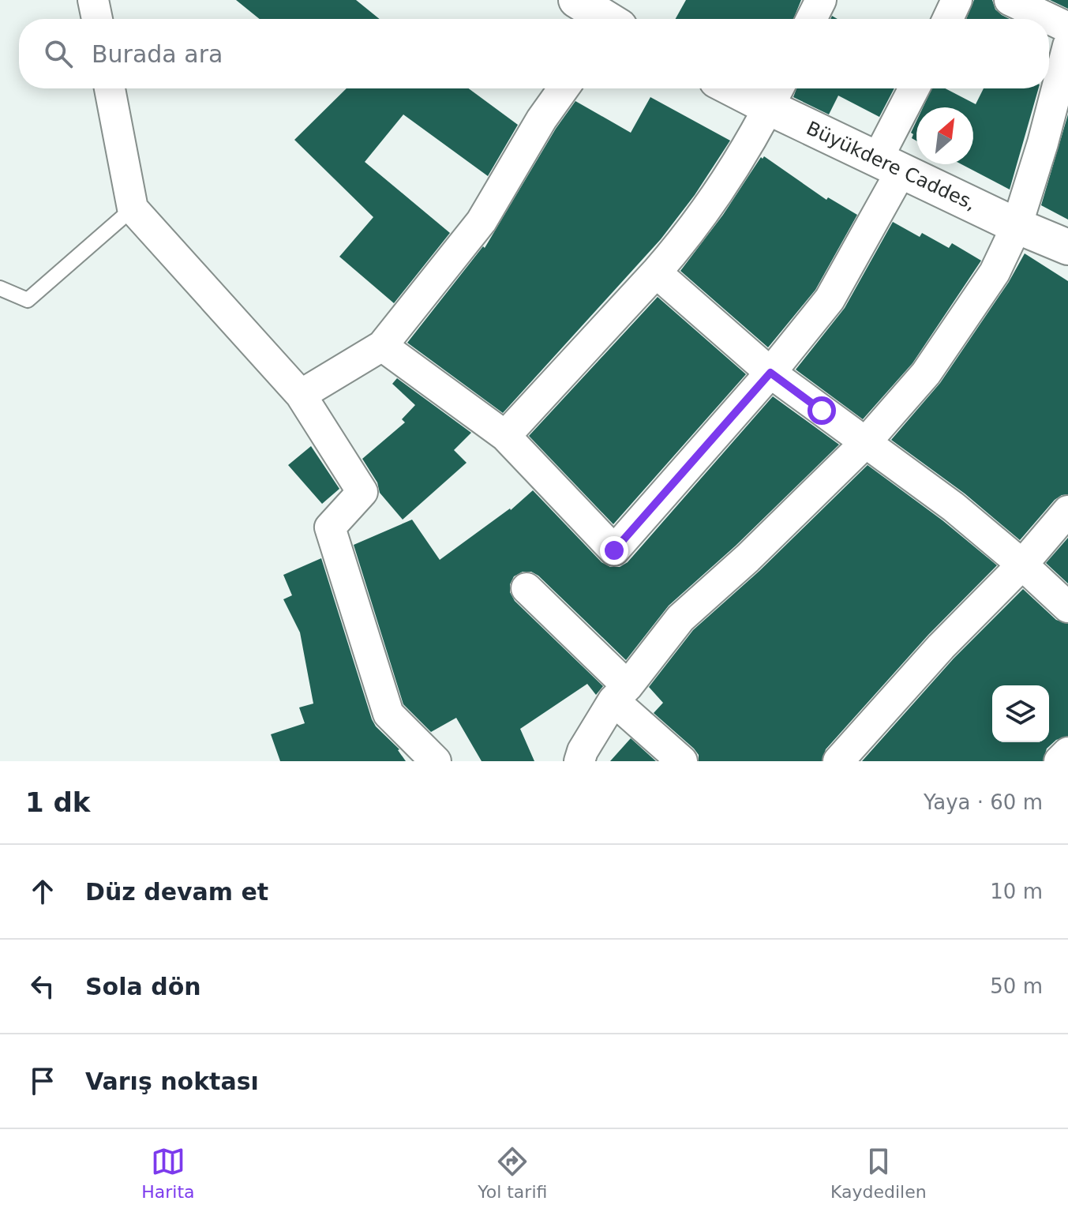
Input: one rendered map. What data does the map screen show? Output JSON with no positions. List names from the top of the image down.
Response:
{
  "streets": {
    "street": ["Büyükdere Caddes,"]
  },
  "north": "top right",
  "page": {
    "search": "Burada ara",
    "heading": ["1 dk", "Yaya · 60 m"],
    "list": [
      ["Düz devam et", "10 m"],
      ["Sola dön", "50 m"],
      "Varış noktası"
    ],
    "nav": ["Harita", "Yol tarifi", "Kaydedilen"]
  }
}
